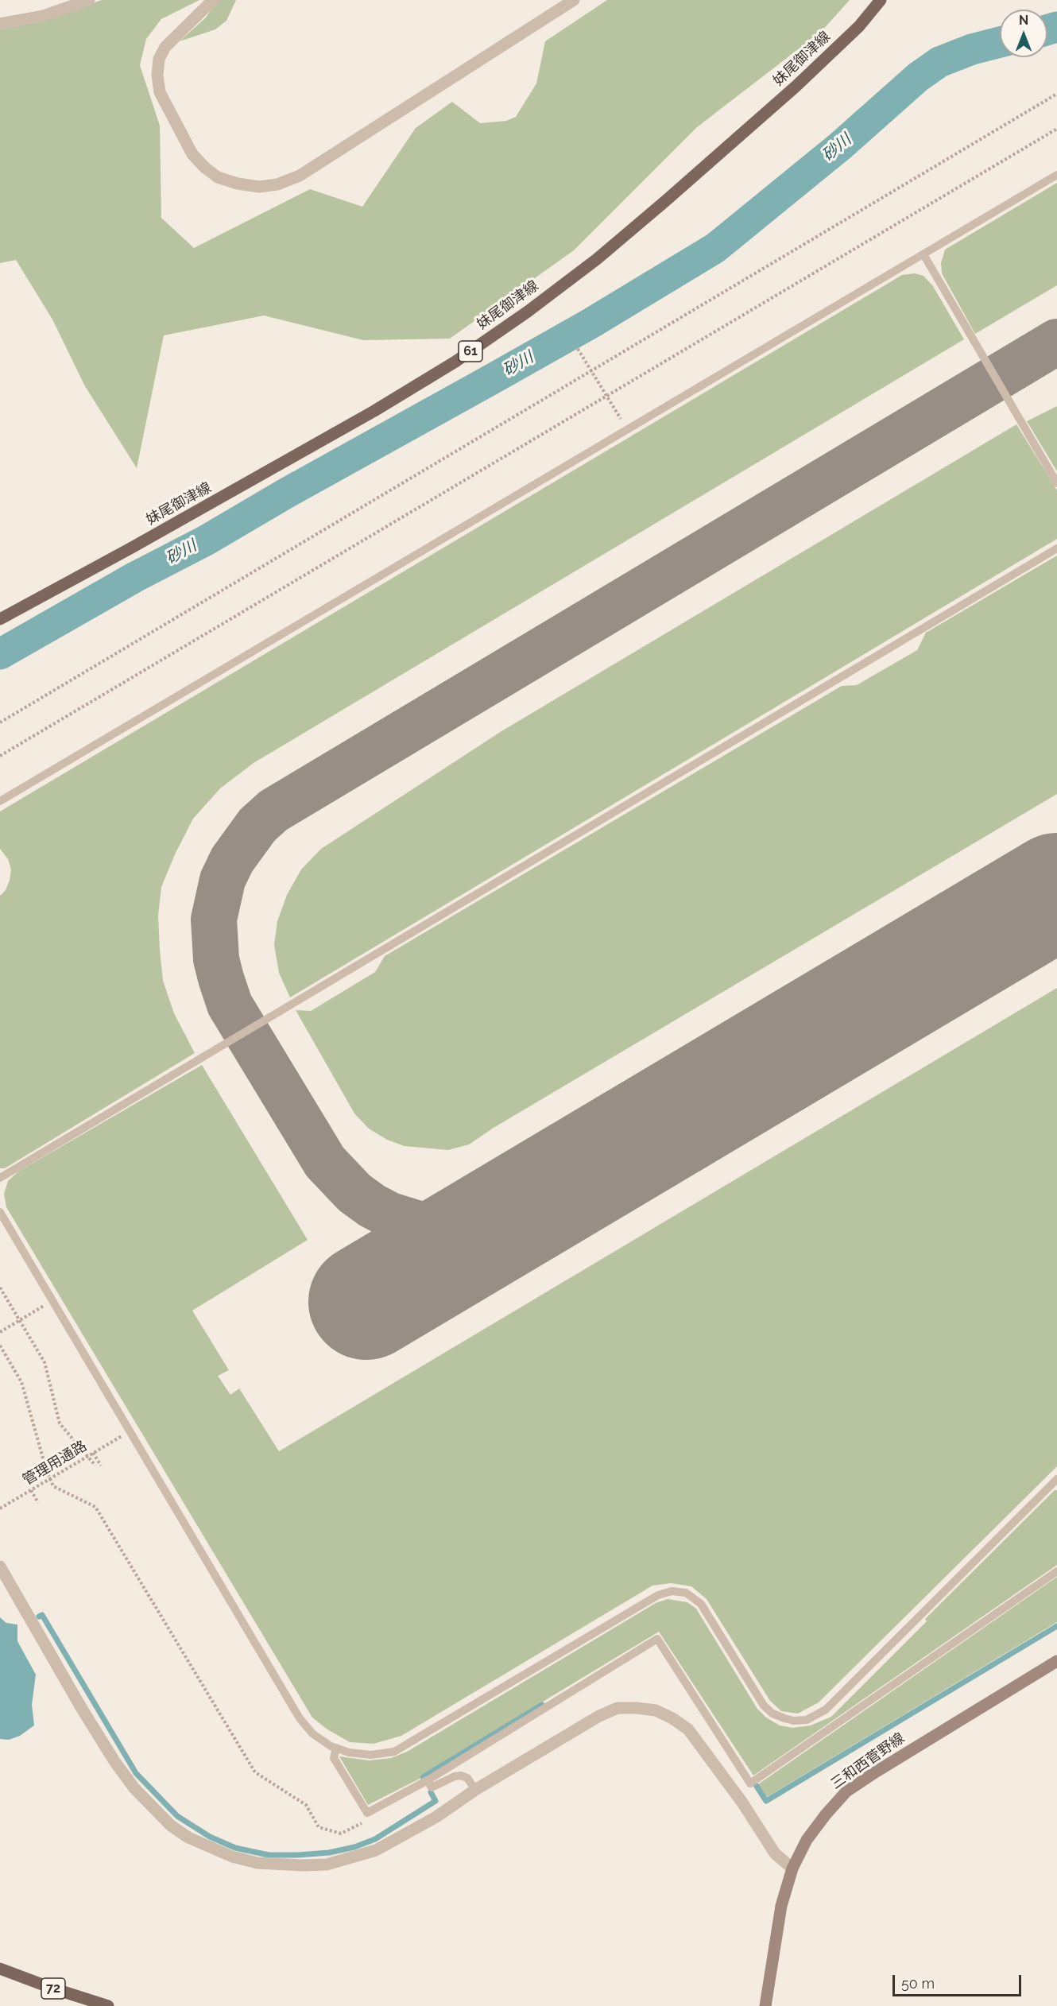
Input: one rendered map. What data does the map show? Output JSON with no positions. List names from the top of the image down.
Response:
{
  "streets": {
    "main road": [
      "妹尾御津線",
      "61",
      "三和西菅野線",
      "72"
    ],
    "path": ["管理用通路"]
  },
  "water": ["砂川"],
  "scale_bar": "50 m",
  "north": "top"
}
